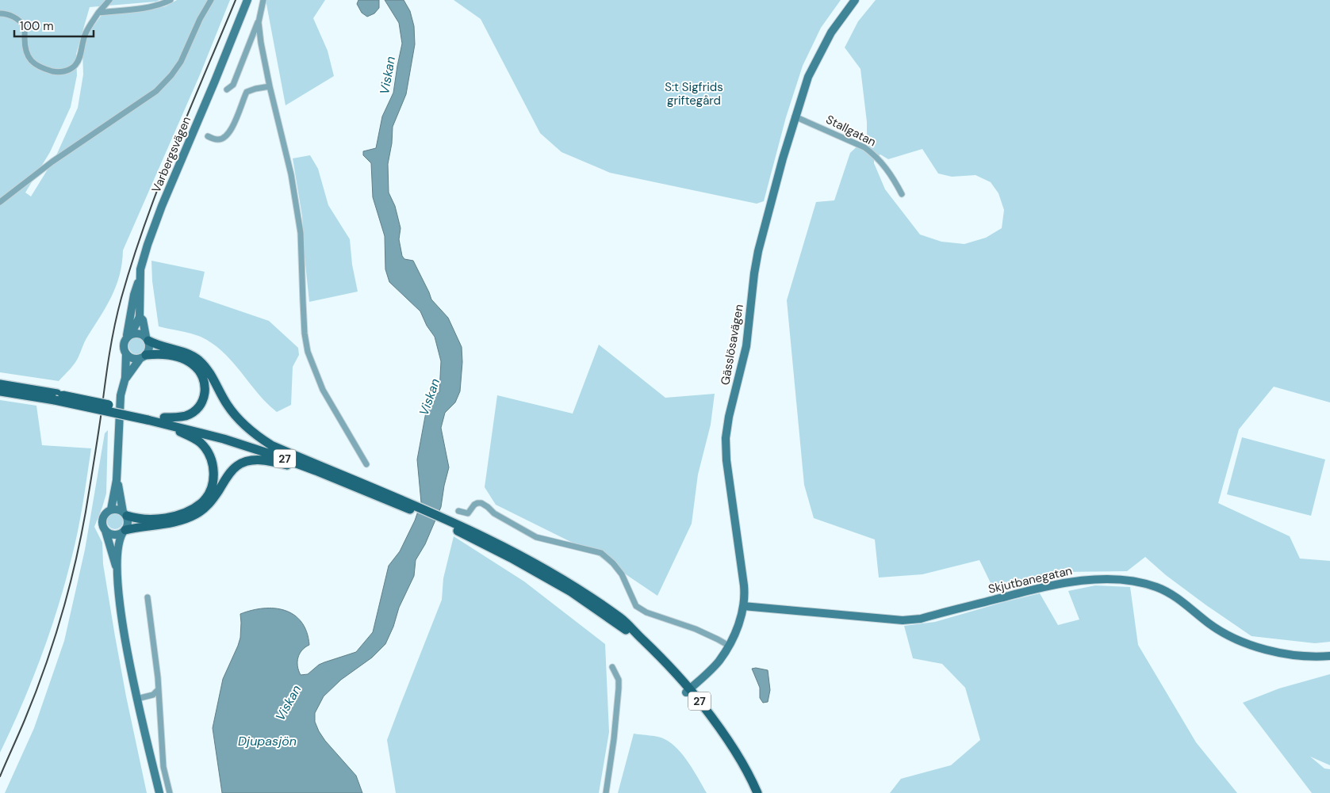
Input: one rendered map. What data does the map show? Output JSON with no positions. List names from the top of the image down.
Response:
{
  "streets": {
    "main road": ["27"],
    "street": [
      "Stallgatan",
      "Varbergsvägen",
      "Gässlösavägen",
      "Skjutbanegatan"
    ]
  },
  "crossings": [
    ["Stallgatan", "Gässlösavägen"],
    ["Gässlösavägen", "27"],
    ["Gässlösavägen", "Skjutbanegatan"]
  ],
  "water": ["Viskan", "Djupasjön"],
  "parks": ["S:t Sigfrids griftegård"],
  "scale_bar": "100 m"
}
